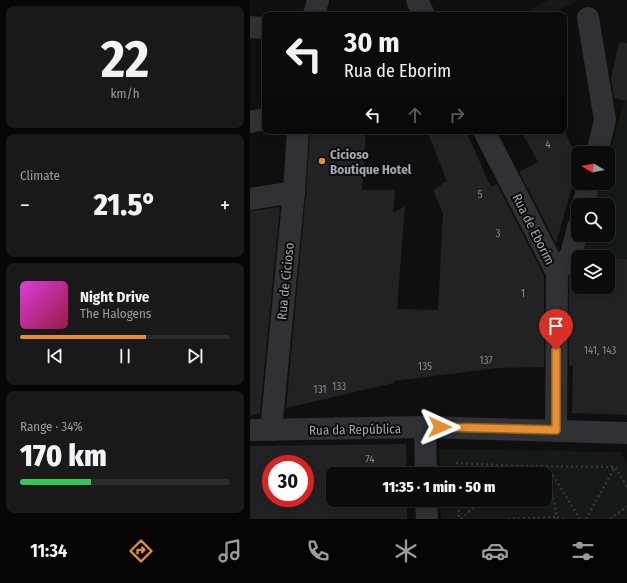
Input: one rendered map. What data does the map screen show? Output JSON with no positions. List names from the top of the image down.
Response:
{
  "streets": {
    "street": ["Rua de Eborim", "Rua de Cicioso", "Rua da República"]
  },
  "crossings": [
    ["Rua de Eborim", "Rua da República"],
    ["Rua de Cicioso", "Rua da República"]
  ],
  "places": ["Cicioso Boutique Hotel"],
  "house_numbers": [
    "4",
    "5",
    "3",
    "1",
    "141, 143",
    "137",
    "135",
    "133",
    "131",
    "74"
  ],
  "north": "left",
  "page": {
    "tile": [
      ["22", "km/h"],
      "Climate",
      ["Range · 34%", "170 km"]
    ],
    "turn": ["30 m", "Rua de Eborim"],
    "heat": ["−", "21.5°", "+"],
    "song": ["Night Drive", "The Halogens"],
    "limit": "30",
    "trip": "11:35 · 1 min · 50 m",
    "tabs": "11:34"
  }
}
